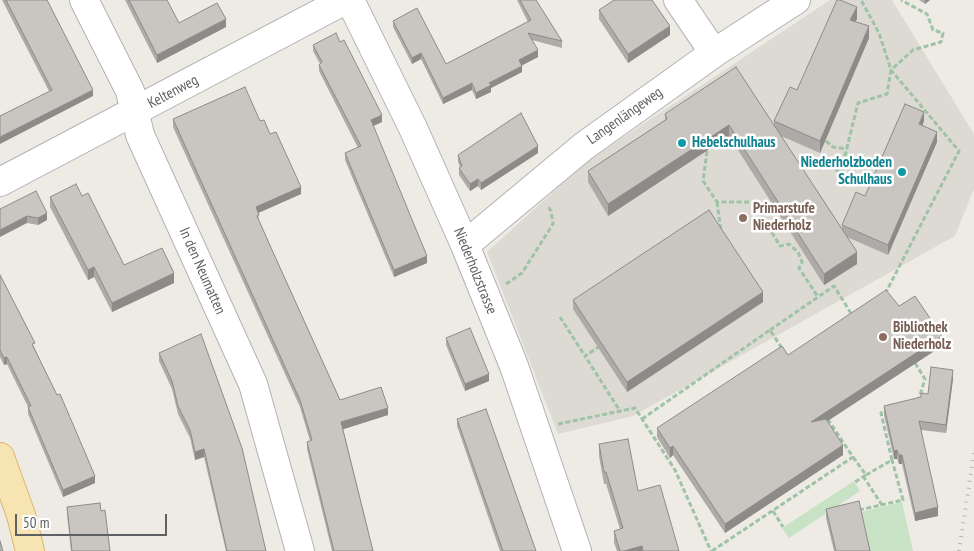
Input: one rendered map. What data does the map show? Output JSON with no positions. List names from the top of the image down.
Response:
{
  "streets": {
    "street": [
      "Keltenweg",
      "Langenlängeweg",
      "In den Neumatten",
      "Niederholzstrasse"
    ]
  },
  "crossings": [
    ["Keltenweg", "In den Neumatten"],
    ["Langenlängeweg", "Niederholzstrasse"]
  ],
  "places": [
    "Hebelschulhaus",
    "Niederholzboden Schulhaus",
    "Primarstufe Niederholz",
    "Bibliothek Niederholz"
  ],
  "scale_bar": "50 m"
}
